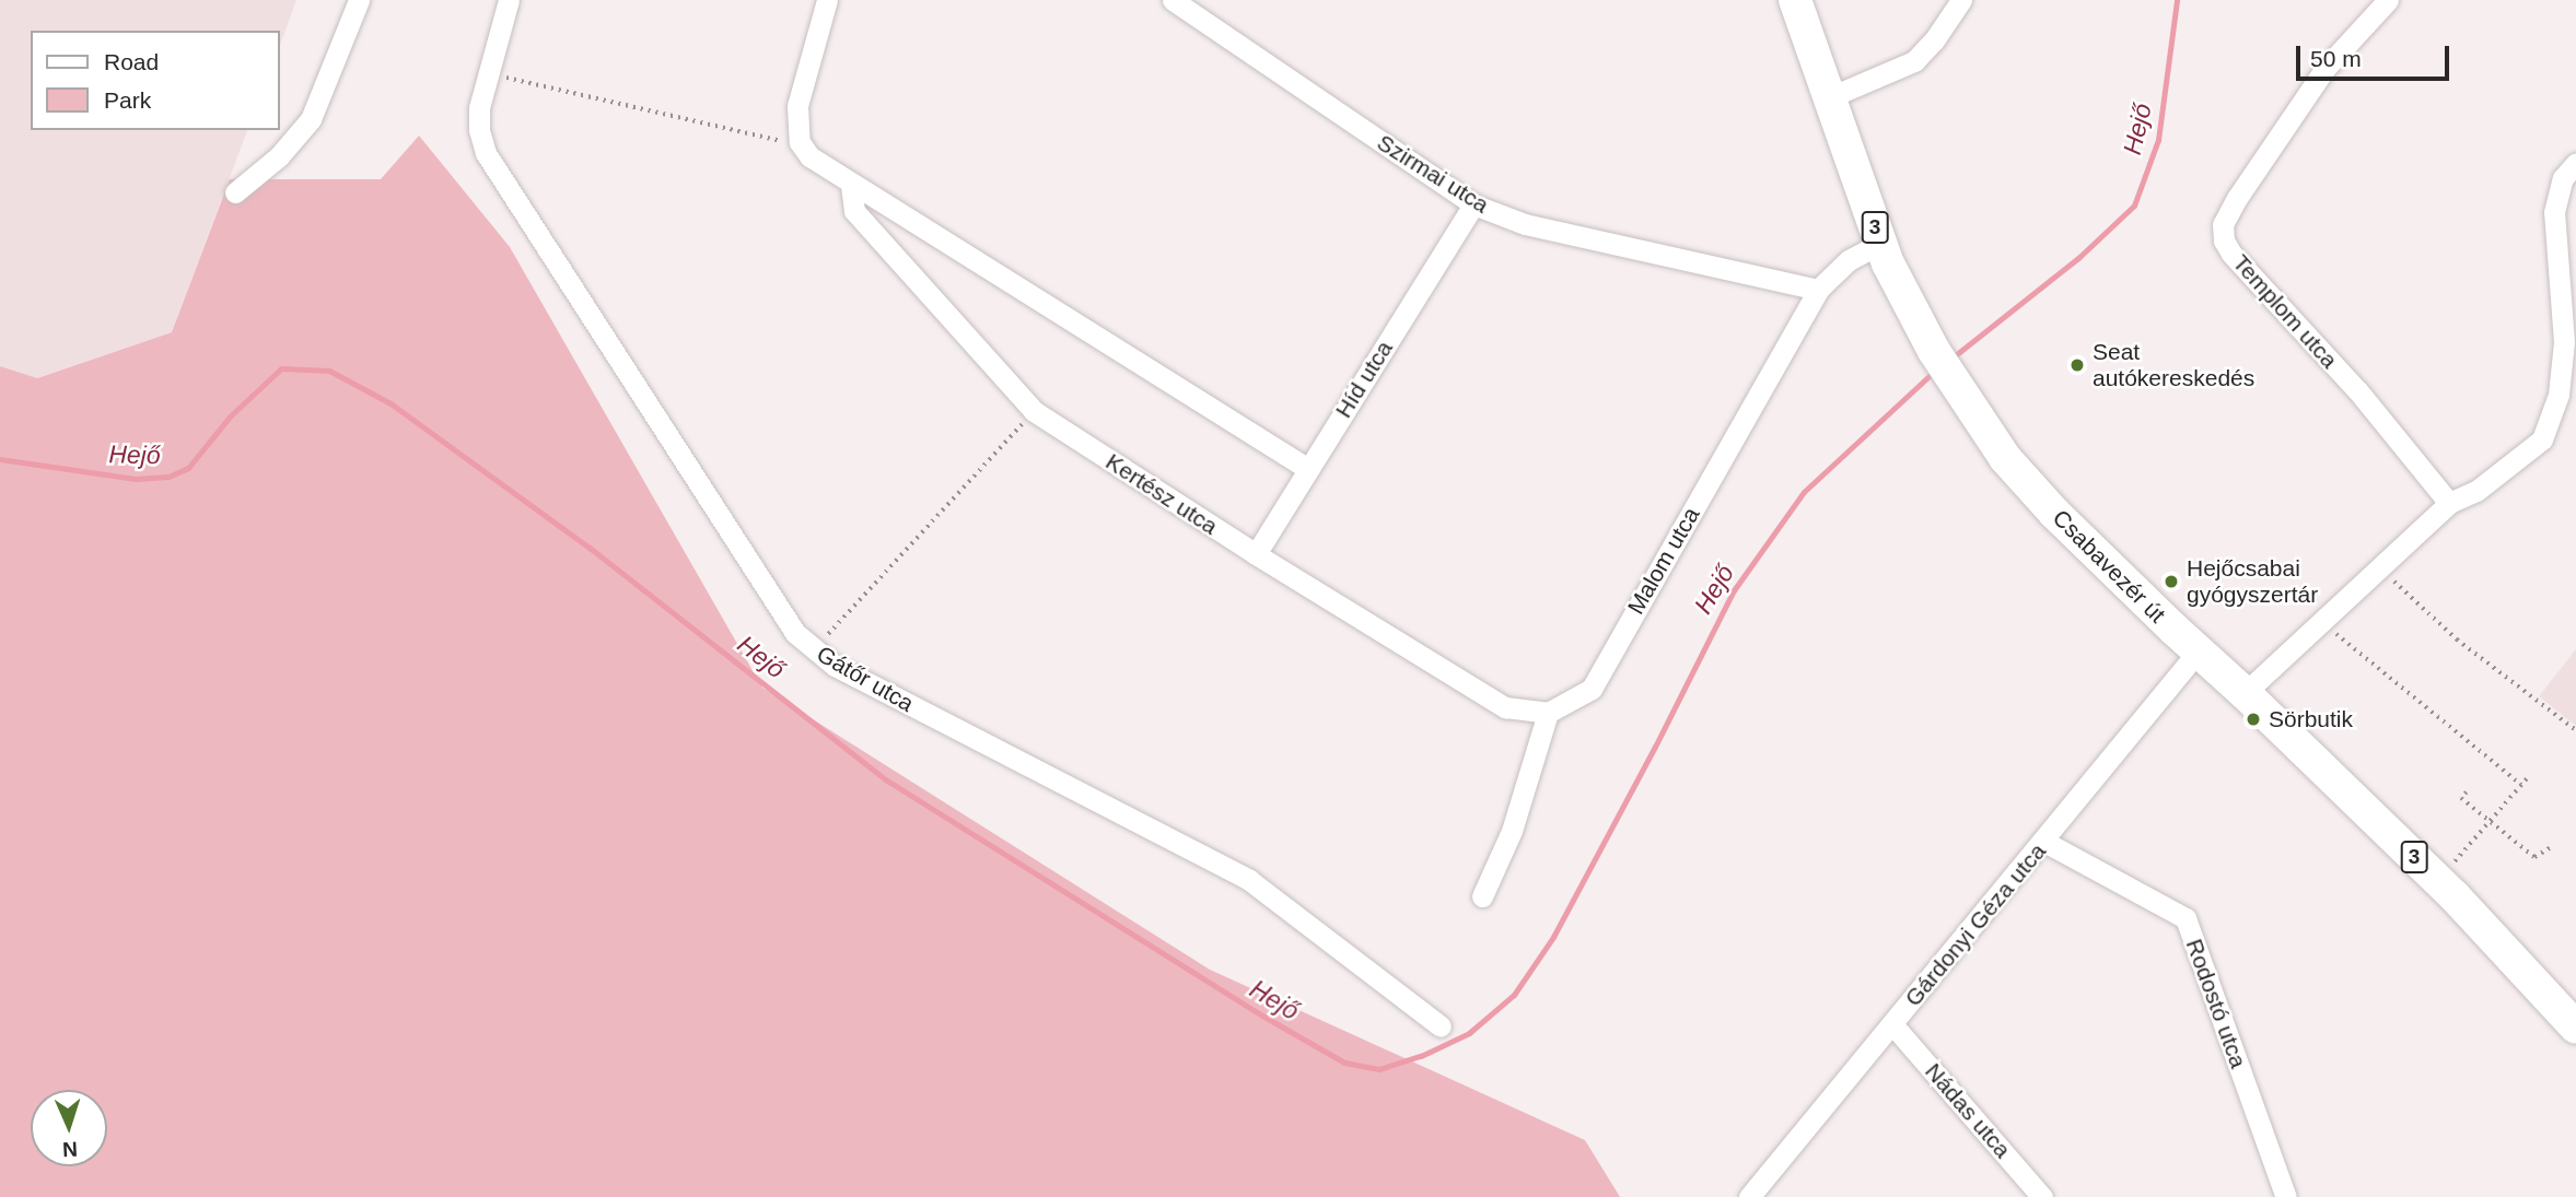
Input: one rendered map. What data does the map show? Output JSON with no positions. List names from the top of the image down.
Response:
{
  "streets": {
    "main road": ["3", "Csabavezér út"],
    "street": [
      "Szirmai utca",
      "Templom utca",
      "Híd utca",
      "Kertész utca",
      "Malom utca",
      "Gátőr utca",
      "Gárdonyi Géza utca",
      "Rodostó utca",
      "Nádas utca"
    ]
  },
  "crossings": [
    ["Szirmai utca", "Híd utca"],
    ["Szirmai utca", "Malom utca"],
    ["Híd utca", "Kertész utca"],
    ["Kertész utca", "Malom utca"],
    ["Malom utca", "Csabavezér út"],
    ["Csabavezér út", "Gárdonyi Géza utca"],
    ["Gárdonyi Géza utca", "Rodostó utca"],
    ["Gárdonyi Géza utca", "Nádas utca"]
  ],
  "water": ["Hejő"],
  "places": ["Seat autókereskedés", "Hejőcsabai gyógyszertár", "Sörbutik"],
  "legend": ["Road", "Park"],
  "scale_bar": "50 m",
  "north": "bottom"
}
